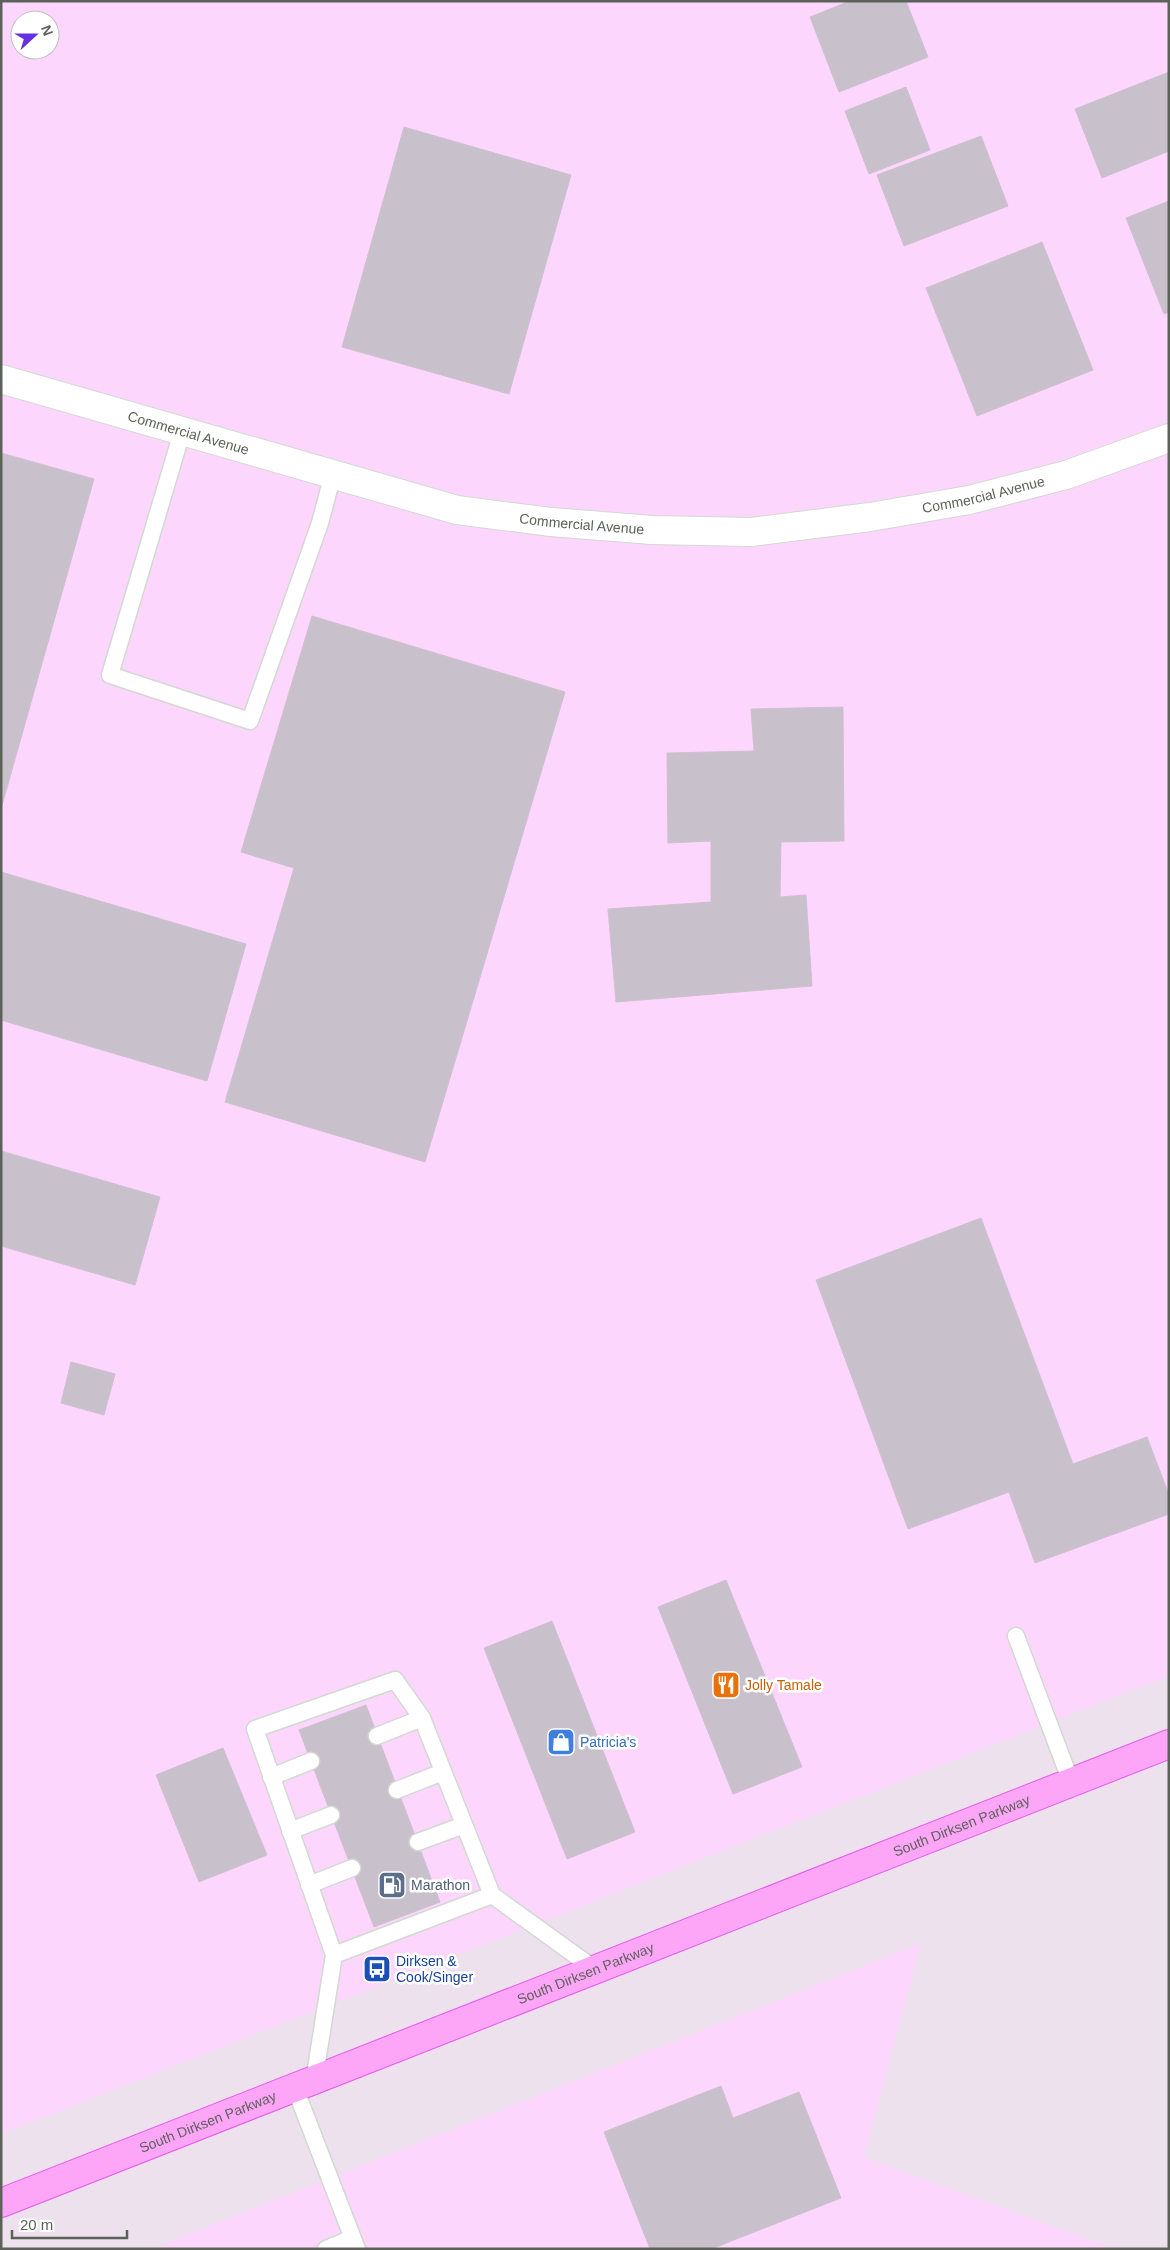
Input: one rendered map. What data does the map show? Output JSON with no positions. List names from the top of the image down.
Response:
{
  "streets": {
    "main road": ["South Dirksen Parkway"],
    "street": ["Commercial Avenue"]
  },
  "places": {
    "restaurant": ["Jolly Tamale"],
    "shop": ["Patricia's"],
    "fuel station": ["Marathon"],
    "bus stop": ["Dirksen & Cook/Singer"]
  },
  "scale_bar": "20 m",
  "north": "right"
}
